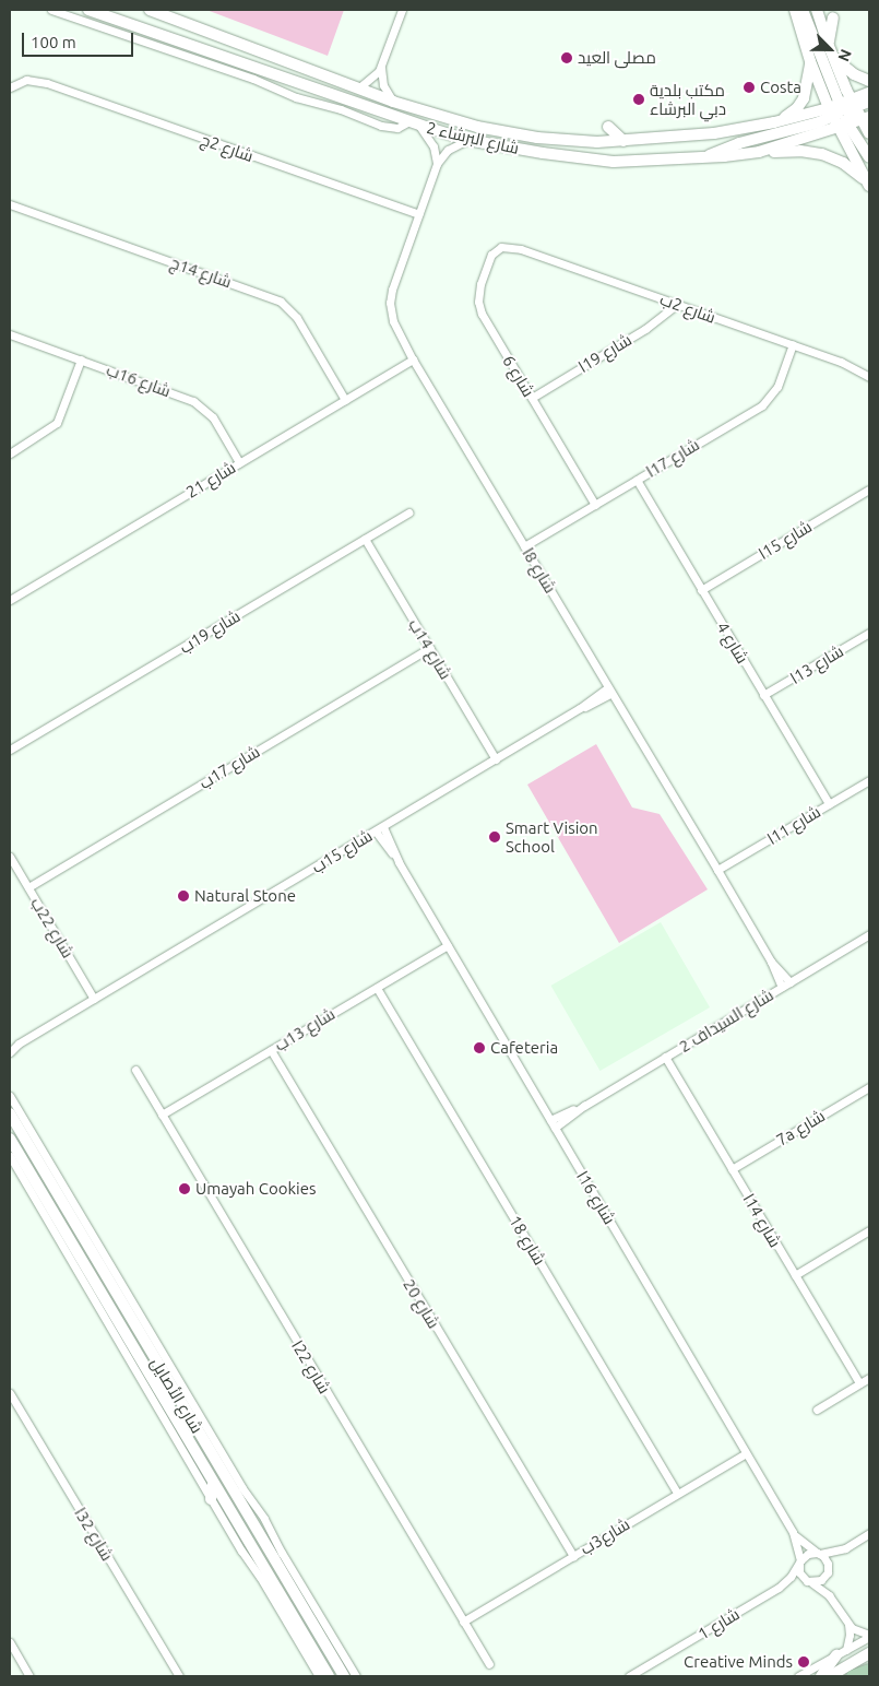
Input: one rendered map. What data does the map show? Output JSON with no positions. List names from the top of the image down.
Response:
{
  "streets": {
    "street": [
      "شارع البرشاء 2",
      "شارع 2ج",
      "شارع 14ج",
      "شارع 2ب",
      "شارع 19ا",
      "شارع 6",
      "شارع 16ب",
      "شارع 17ا",
      "شارع 21",
      "شارع 15ا",
      "شارع 8ا",
      "شارع 19ب",
      "شارع 4",
      "شارع 14ب",
      "شارع 13ا",
      "شارع 17ب",
      "شارع 11ا",
      "شارع 15ب",
      "شارع 22ب",
      "شارع السيداف 2",
      "شارع 13ب",
      "7a شارع",
      "شارع 16ا",
      "شارع 14ا",
      "شارع 18",
      "شارع 20",
      "شارع 22ا",
      "شارع الأصايل",
      "شارع 32ا",
      "شارع3ب",
      "شارع 1"
    ]
  },
  "crossings": [
    ["شارع البرشاء 2", "شارع 8ا"],
    ["شارع 2ج", "شارع 8ا"],
    ["شارع 14ج", "شارع 21"],
    ["شارع 2ب", "شارع 19ا"],
    ["شارع 2ب", "شارع 6"],
    ["شارع 2ب", "شارع 17ا"],
    ["شارع 19ا", "شارع 6"],
    ["شارع 6", "شارع 17ا"],
    ["شارع 16ب", "شارع 21"],
    ["شارع 17ا", "شارع 8ا"],
    ["شارع 17ا", "شارع 4"],
    ["شارع 21", "شارع 8ا"],
    ["شارع 15ا", "شارع 4"],
    ["شارع 8ا", "شارع 11ا"],
    ["شارع 8ا", "شارع 15ب"],
    ["شارع 8ا", "شارع السيداف 2"],
    ["شارع 19ب", "شارع 14ب"],
    ["شارع 4", "شارع 13ا"],
    ["شارع 4", "شارع 11ا"],
    ["شارع 14ب", "شارع 17ب"],
    ["شارع 14ب", "شارع 15ب"],
    ["شارع 17ب", "شارع 22ب"],
    ["شارع 15ب", "شارع 22ب"],
    ["شارع 15ب", "شارع 16ا"],
    ["شارع السيداف 2", "شارع 16ا"],
    ["شارع السيداف 2", "شارع 14ا"],
    ["شارع 13ب", "شارع 16ا"],
    ["شارع 13ب", "شارع 18"],
    ["شارع 13ب", "شارع 20"],
    ["شارع 13ب", "شارع 22ا"],
    ["7a شارع", "شارع 14ا"],
    ["شارع 16ا", "شارع3ب"],
    ["شارع 16ا", "شارع 1"],
    ["شارع 18", "شارع3ب"],
    ["شارع 20", "شارع3ب"],
    ["شارع 22ا", "شارع3ب"]
  ],
  "places": [
    "مصلى العيد",
    "Costa",
    "مكتب بلدية دبي البرشاء",
    "Smart Vision School",
    "Natural Stone",
    "Cafeteria",
    "Umayah Cookies",
    "Creative Minds"
  ],
  "scale_bar": "100 m",
  "north": "bottom right"
}
